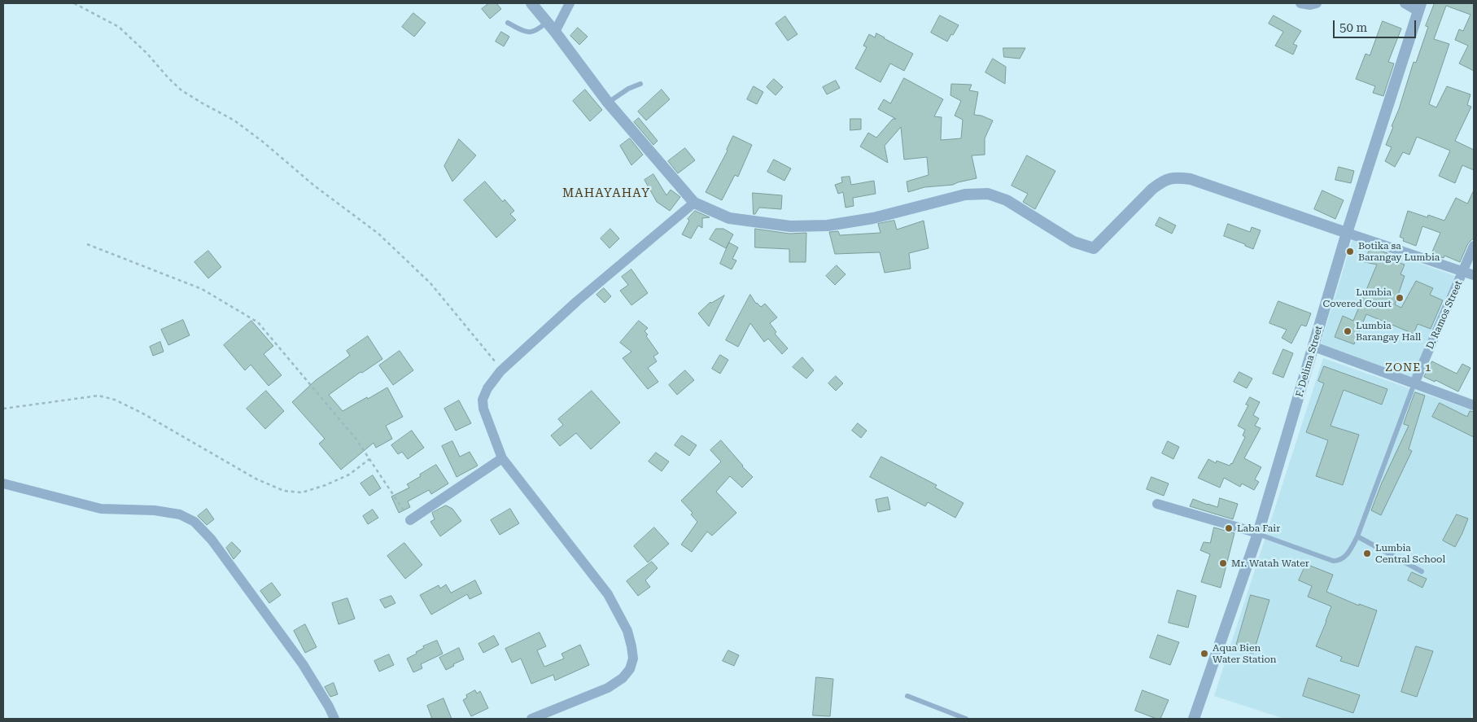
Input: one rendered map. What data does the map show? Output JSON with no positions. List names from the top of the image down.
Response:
{
  "streets": {
    "street": ["D. Ramos Street", "F. Delima Street"]
  },
  "districts": ["MAHAYAHAY", "ZONE 1"],
  "places": [
    "Botika sa Barangay Lumbia",
    "Lumbia Covered Court",
    "Lumbia Barangay Hall",
    "Laba Fair",
    "Lumbia Central School",
    "Mr. Watah Water",
    "Aqua Bien Water Station"
  ],
  "scale_bar": "50 m"
}
